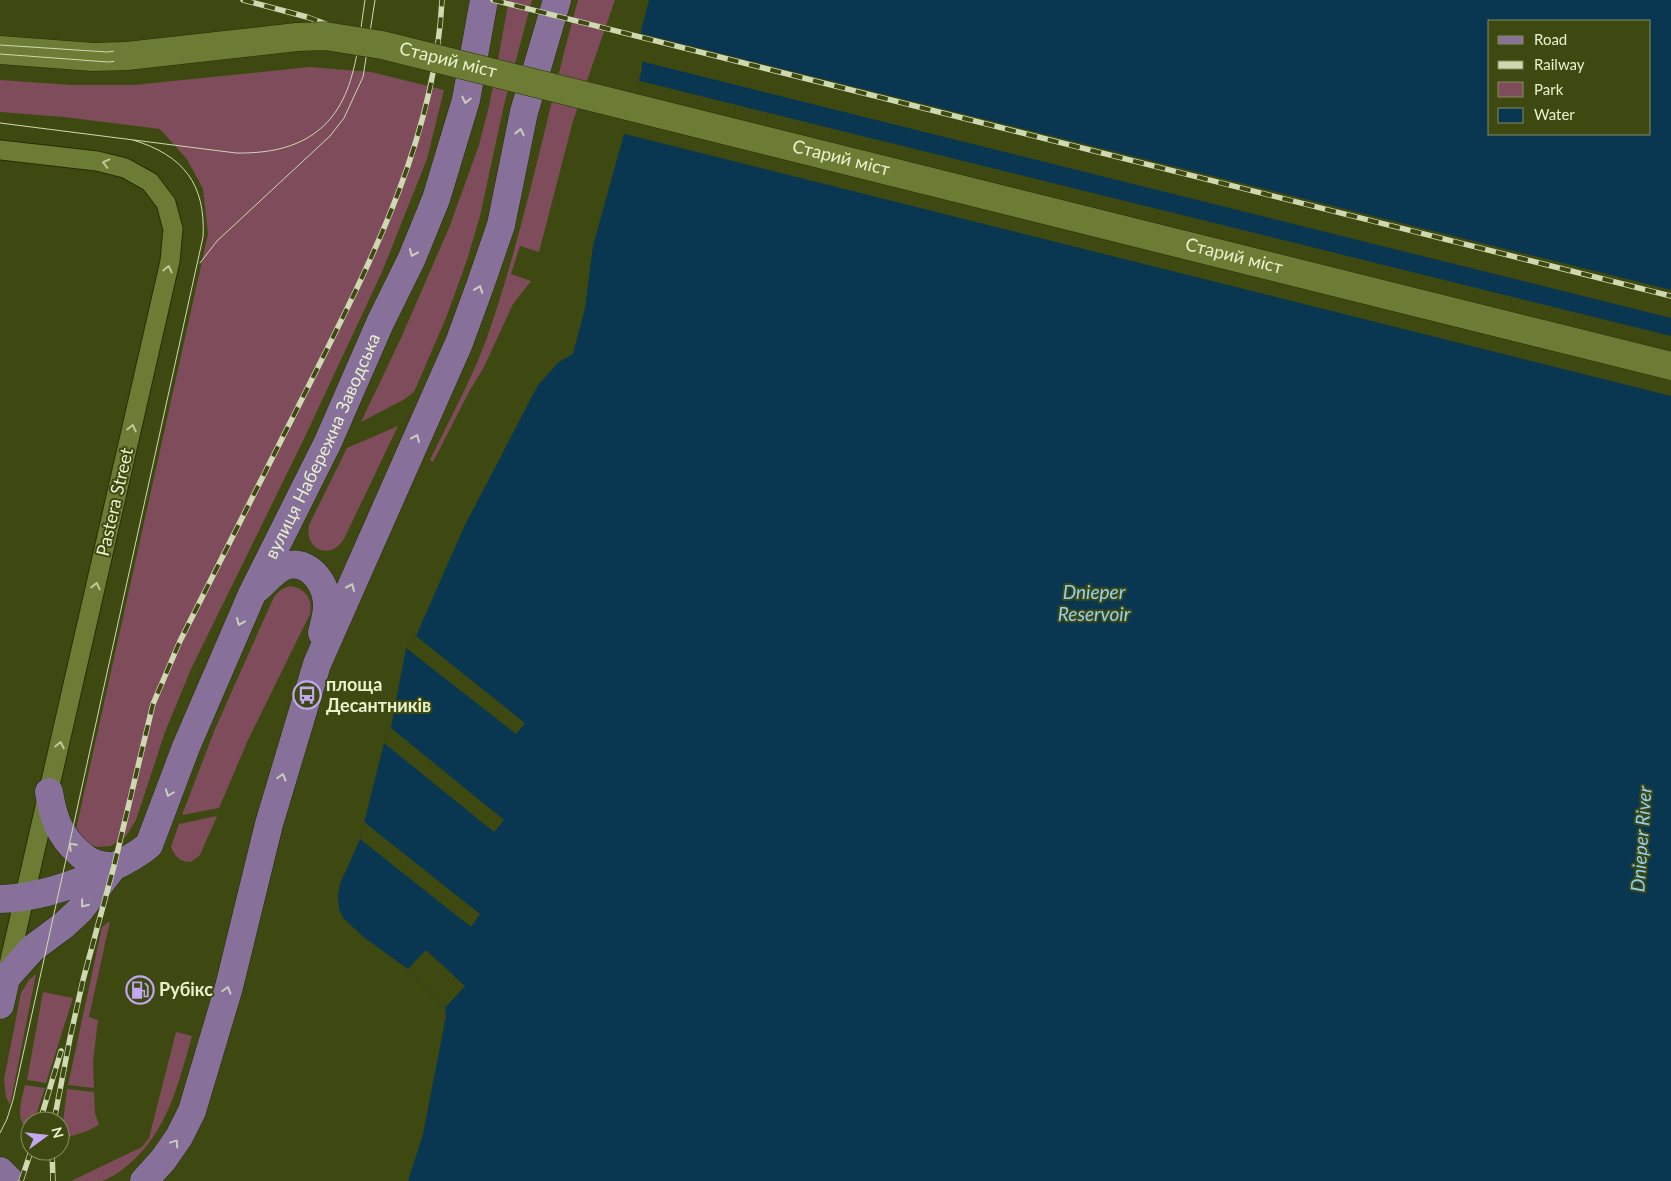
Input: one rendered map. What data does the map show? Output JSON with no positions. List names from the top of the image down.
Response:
{
  "streets": {
    "main road": ["Старий міст", "вулиця Набережна Заводська"],
    "street": ["Pastera Street"]
  },
  "crossings": [
    ["вулиця Набережна Заводська", "Pastera Street"]
  ],
  "one_way": ["Pastera Street"],
  "water": ["Dnieper Reservoir", "Dnieper River"],
  "places": {
    "bus stop": ["площа Десантників"],
    "fuel station": ["Рубікс"]
  },
  "legend": [
    "Road",
    "Railway",
    "Park",
    "Water"
  ],
  "north": "right"
}
